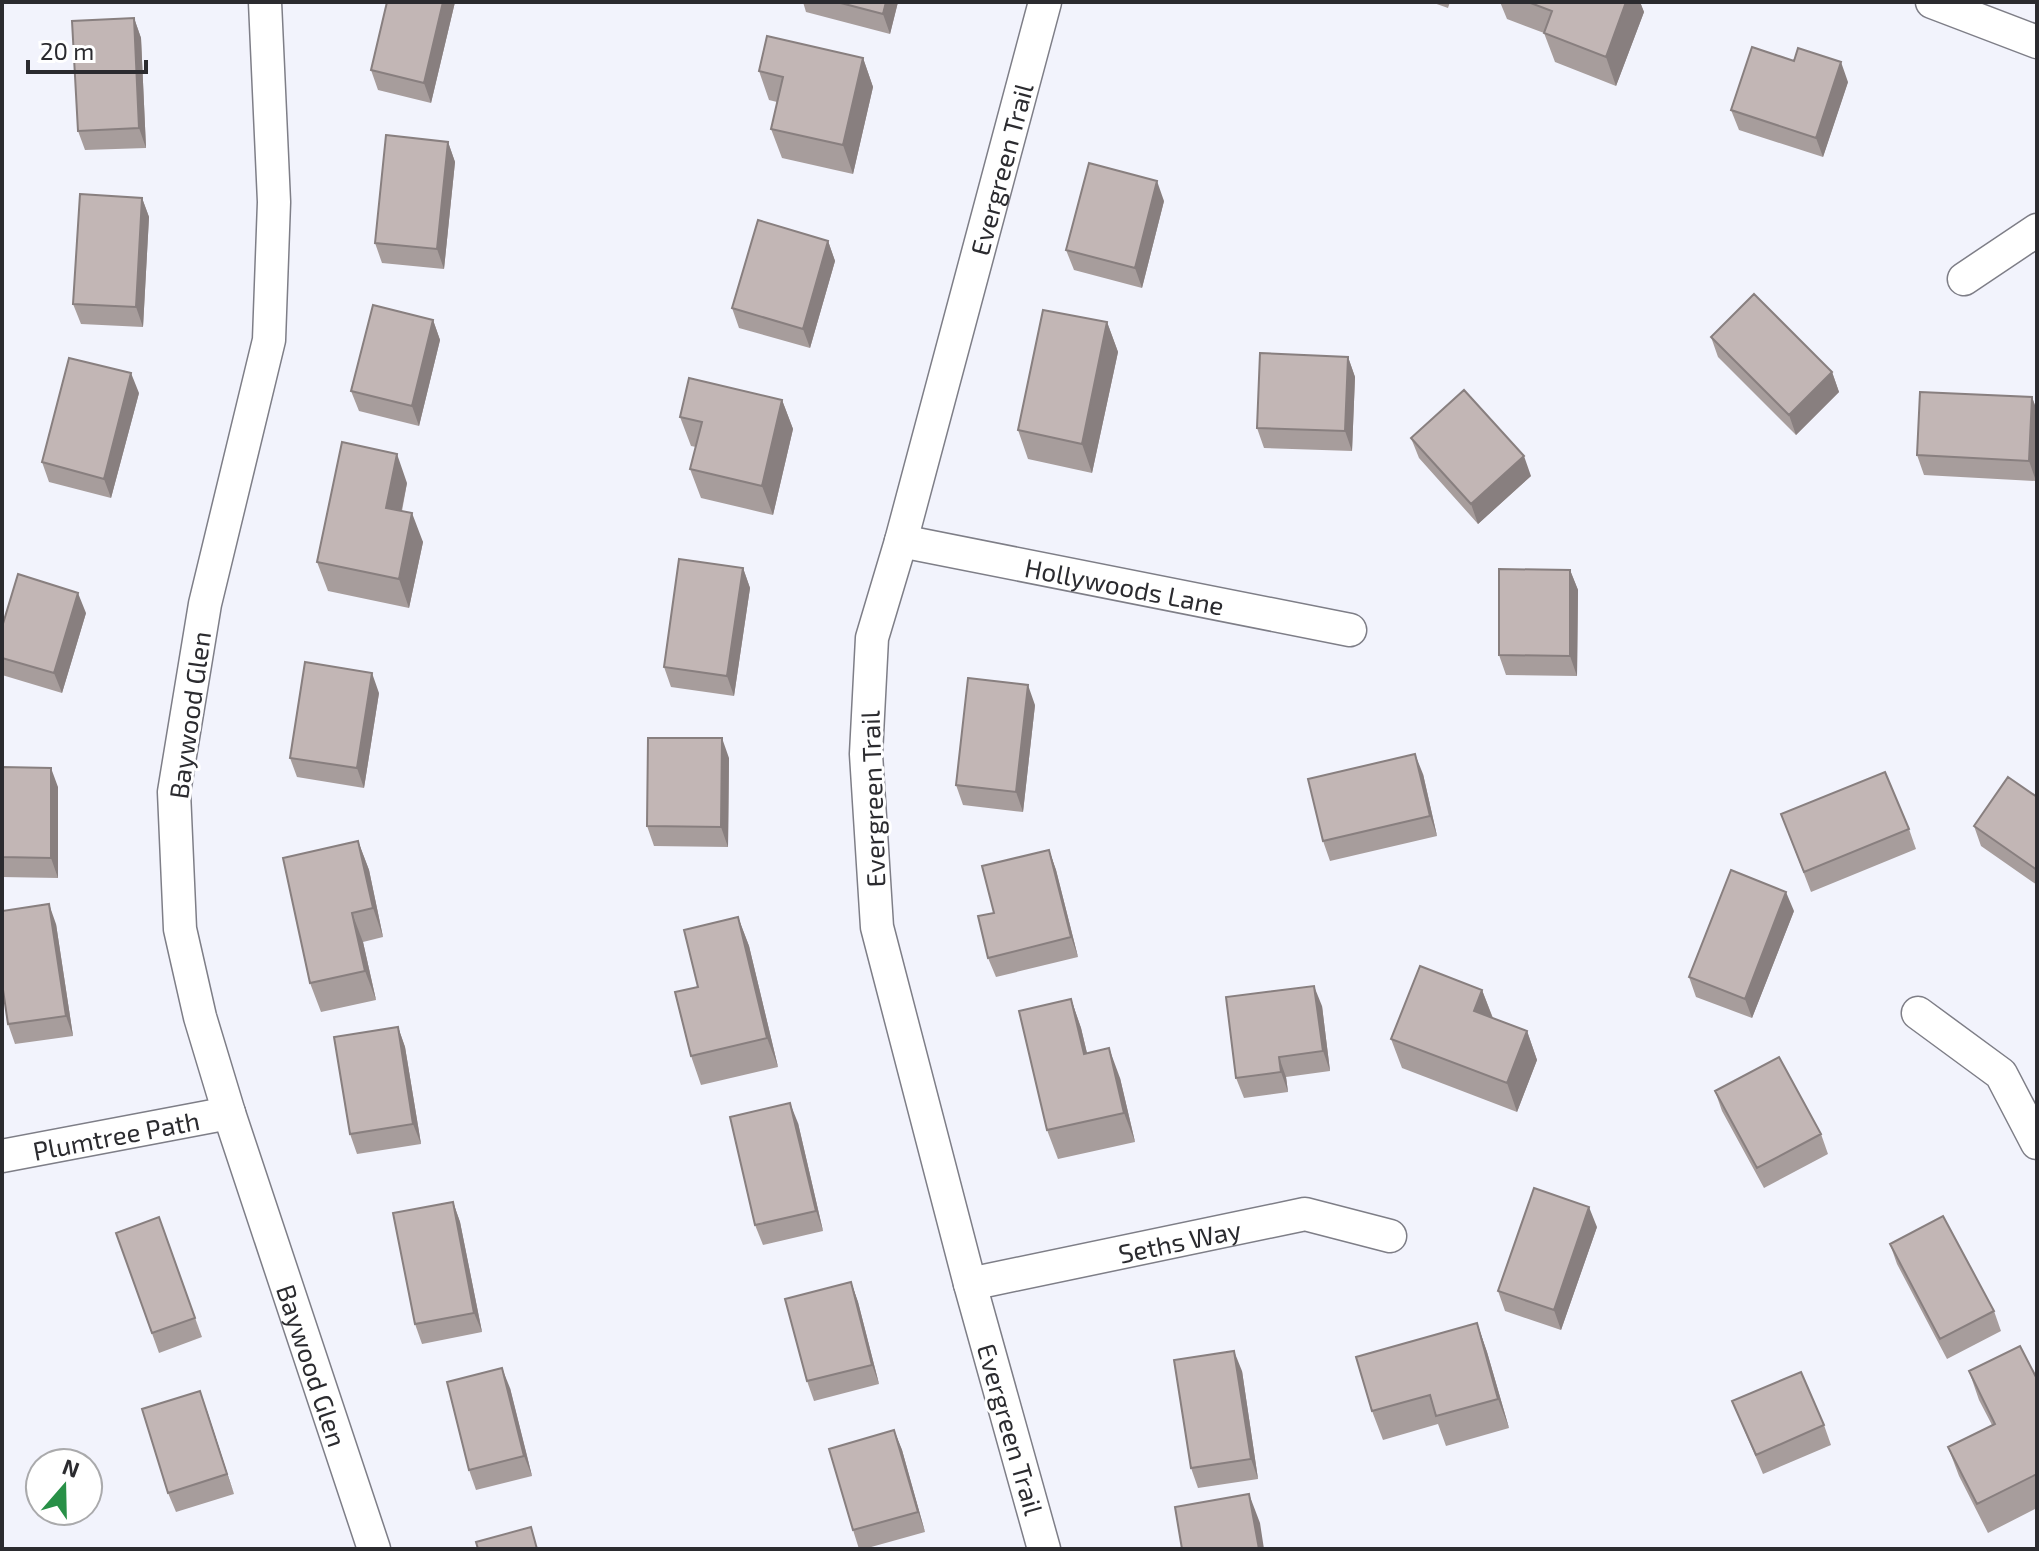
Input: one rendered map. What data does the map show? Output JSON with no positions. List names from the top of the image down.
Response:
{
  "streets": {
    "street": [
      "Evergreen Trail",
      "Hollywoods Lane",
      "Baywood Glen",
      "Plumtree Path",
      "Seths Way"
    ]
  },
  "crossings": [
    ["Evergreen Trail", "Hollywoods Lane"],
    ["Evergreen Trail", "Seths Way"],
    ["Baywood Glen", "Plumtree Path"]
  ],
  "scale_bar": "20 m",
  "north": "top"
}
